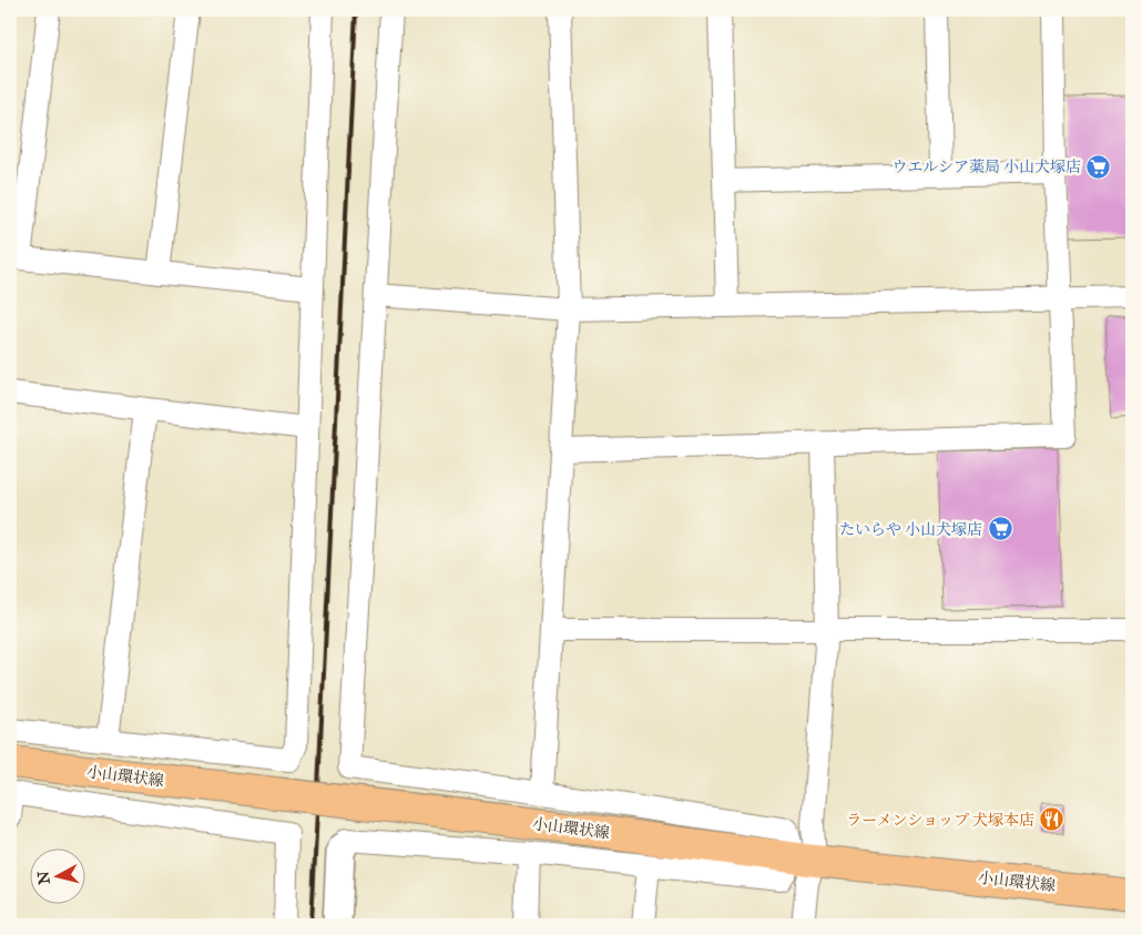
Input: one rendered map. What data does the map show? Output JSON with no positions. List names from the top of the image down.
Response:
{
  "streets": {
    "main road": ["小山環状線"]
  },
  "places": {
    "supermarket": ["ウエルシア薬局 小山犬塚店", "たいらや 小山犬塚店"],
    "restaurant": ["ラーメンショップ 犬塚本店"]
  },
  "north": "left"
}
